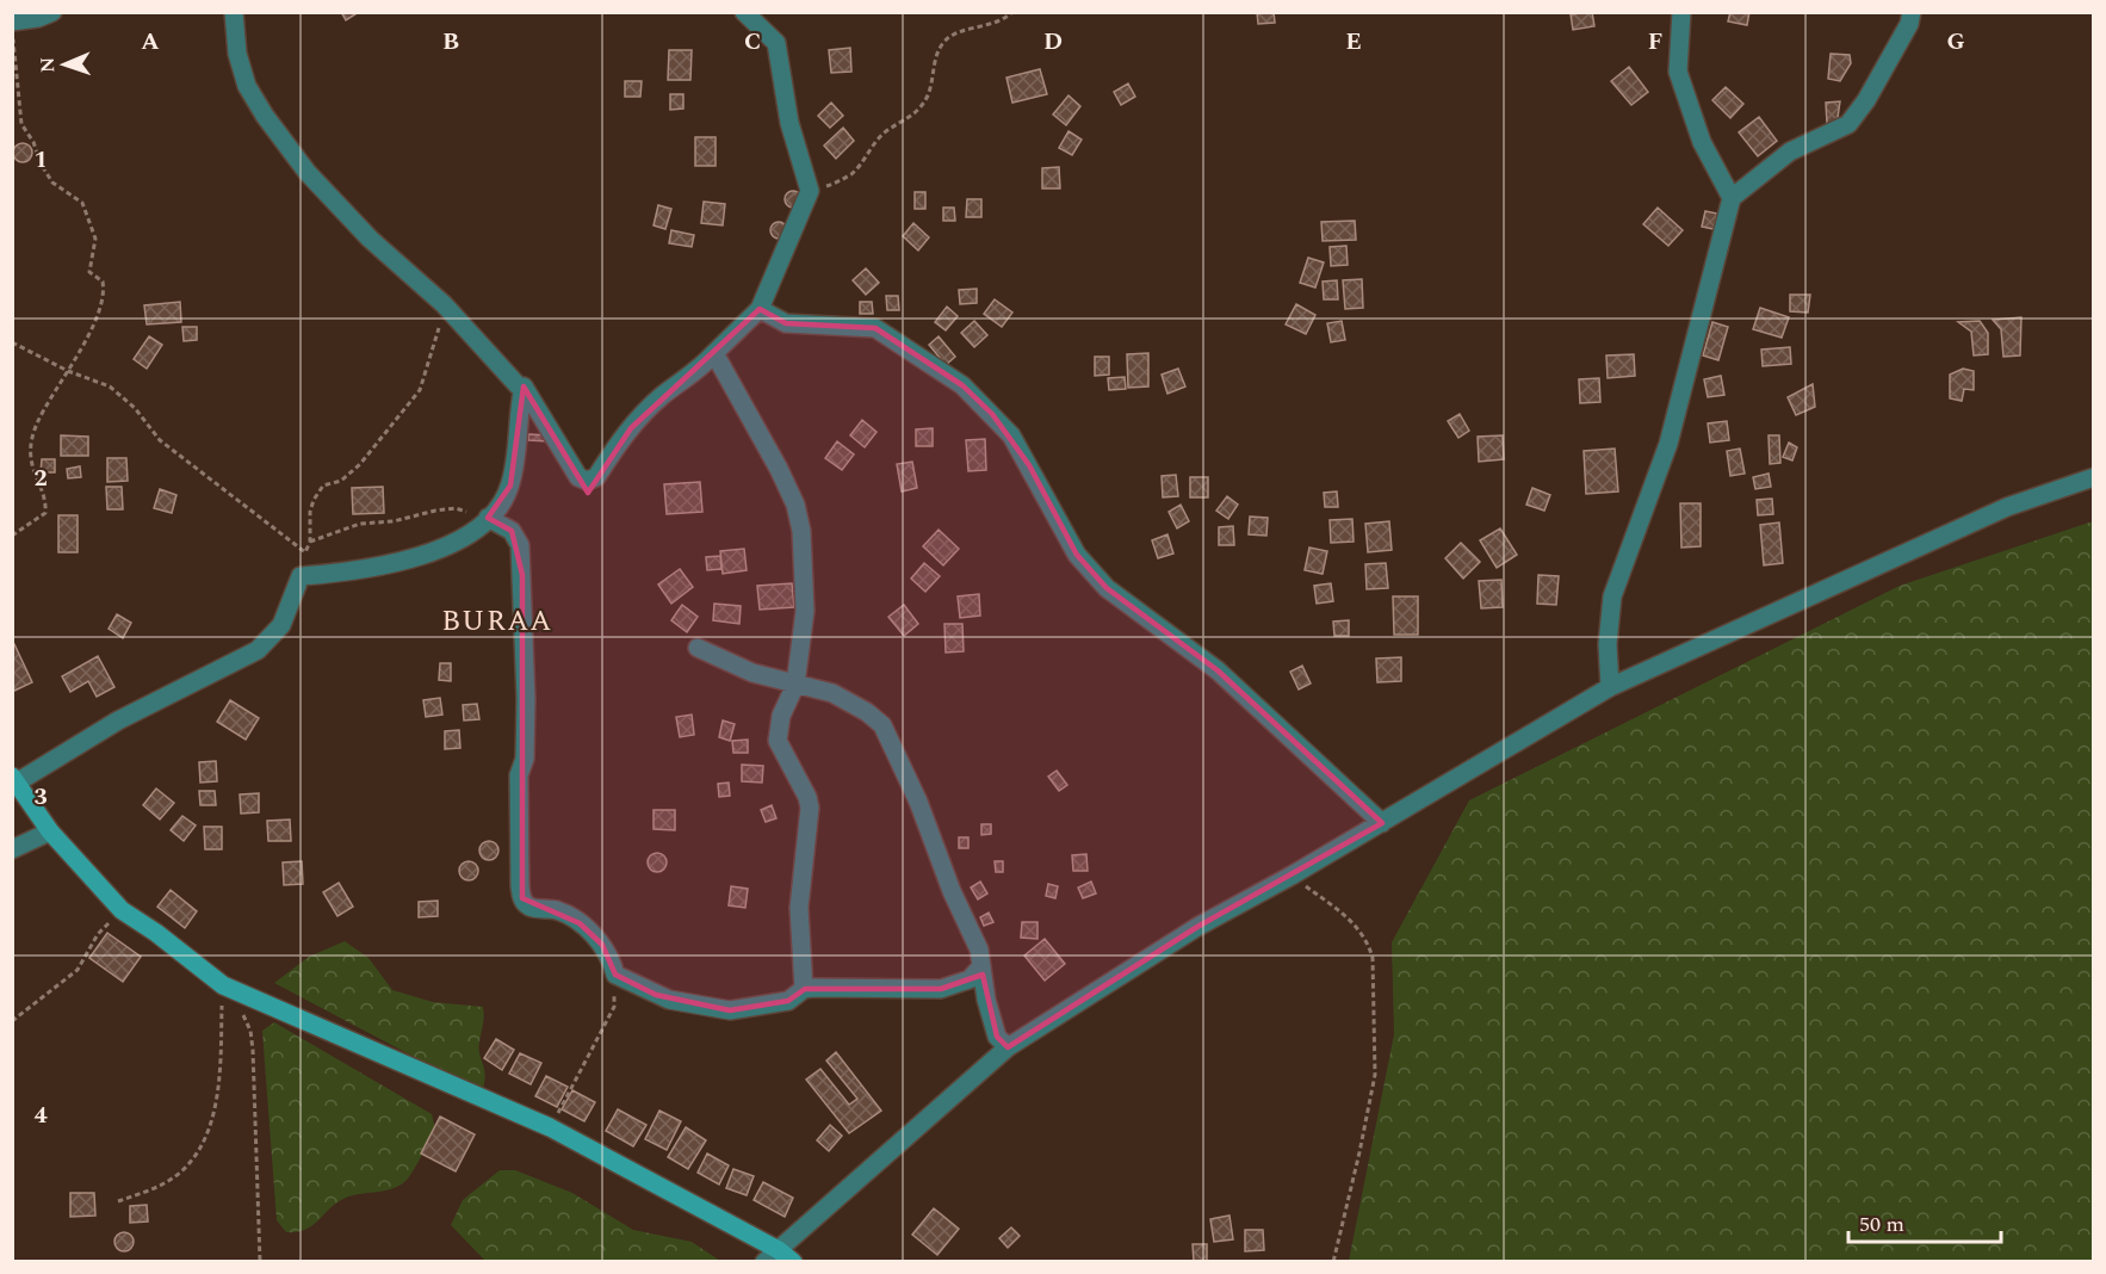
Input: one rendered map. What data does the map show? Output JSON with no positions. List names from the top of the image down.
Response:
{
  "districts": ["BURAA"],
  "scale_bar": "50 m",
  "north": "left",
  "grid": {
    "columns": [
      "A",
      "B",
      "C",
      "D",
      "E",
      "F",
      "G"
    ],
    "rows": [
      "1",
      "2",
      "3",
      "4"
    ]
  }
}
